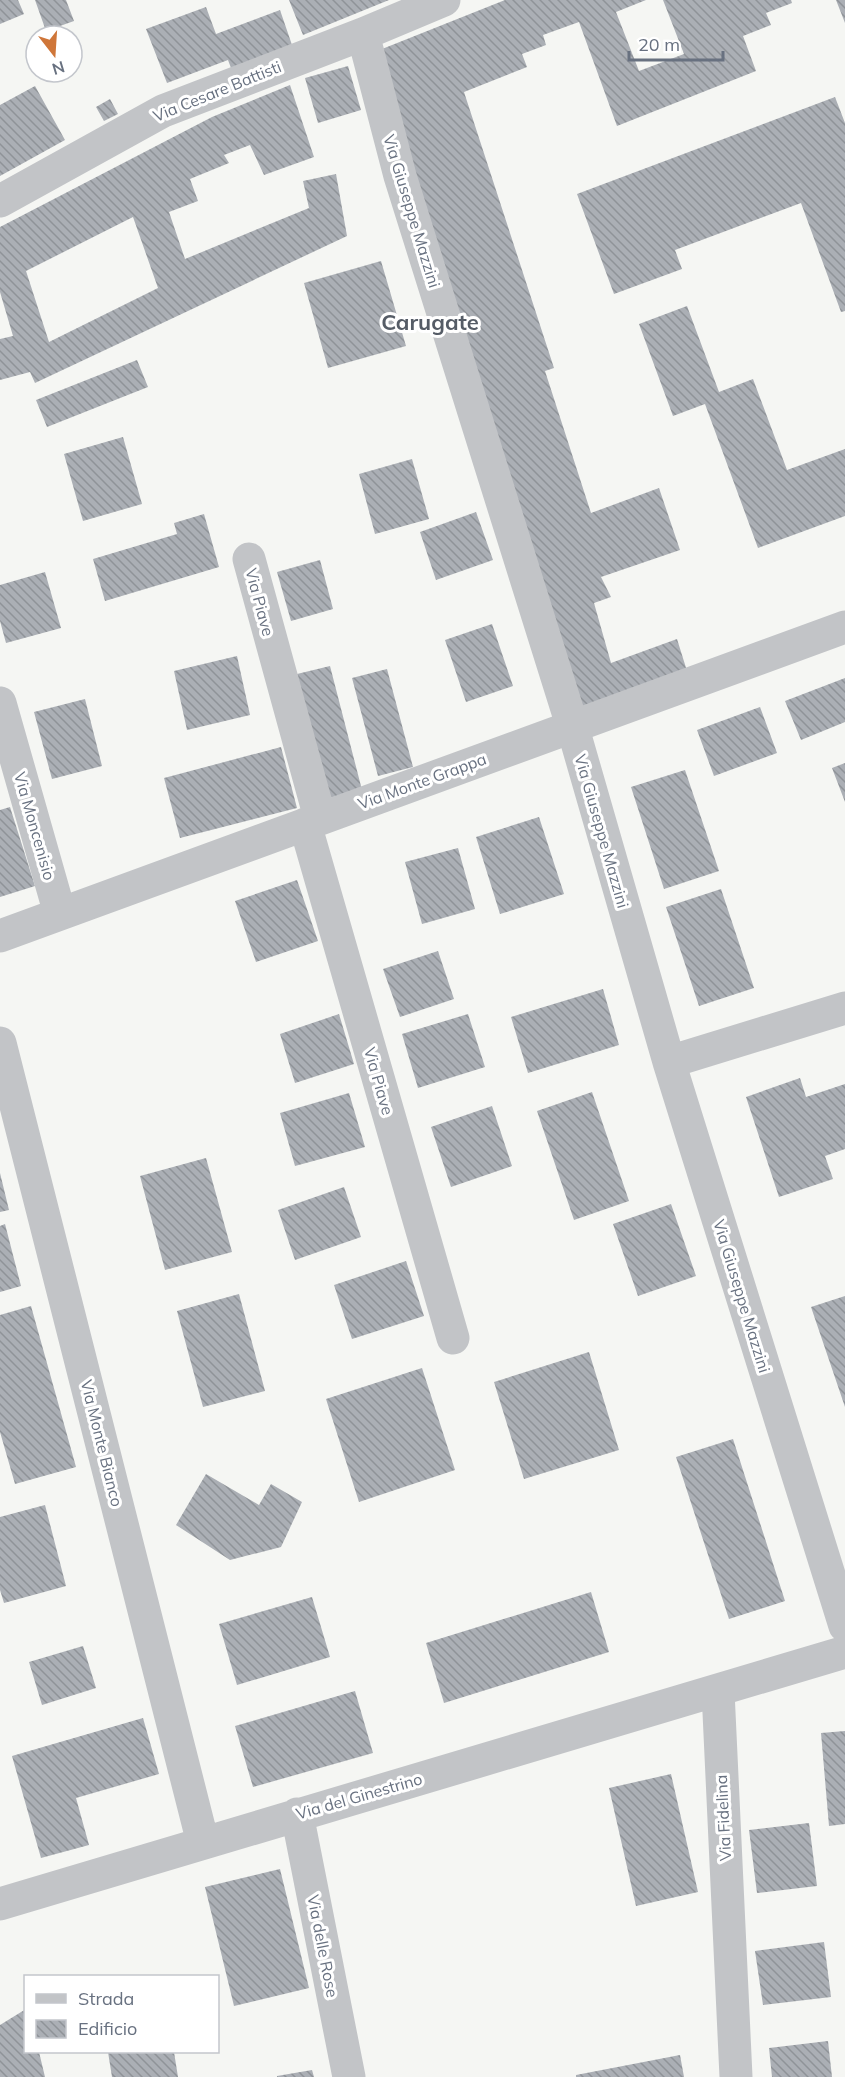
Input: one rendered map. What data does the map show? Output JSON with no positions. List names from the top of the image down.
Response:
{
  "streets": {
    "street": [
      "Via Cesare Battisti",
      "Via Giuseppe Mazzini",
      "Via Piave",
      "Via Monte Grappa",
      "Via Moncenisio",
      "Via Monte Bianco",
      "Via del Ginestrino",
      "Via Fidelina",
      "Via delle Rose"
    ]
  },
  "crossings": [
    ["Via Cesare Battisti", "Via Giuseppe Mazzini"],
    ["Via Giuseppe Mazzini", "Via Monte Grappa"],
    ["Via Piave", "Via Monte Grappa"],
    ["Via Monte Grappa", "Via Moncenisio"],
    ["Via Monte Bianco", "Via del Ginestrino"],
    ["Via del Ginestrino", "Via Fidelina"],
    ["Via del Ginestrino", "Via delle Rose"]
  ],
  "districts": ["Carugate"],
  "legend": ["Strada", "Edificio"],
  "scale_bar": "20 m",
  "north": "bottom"
}
